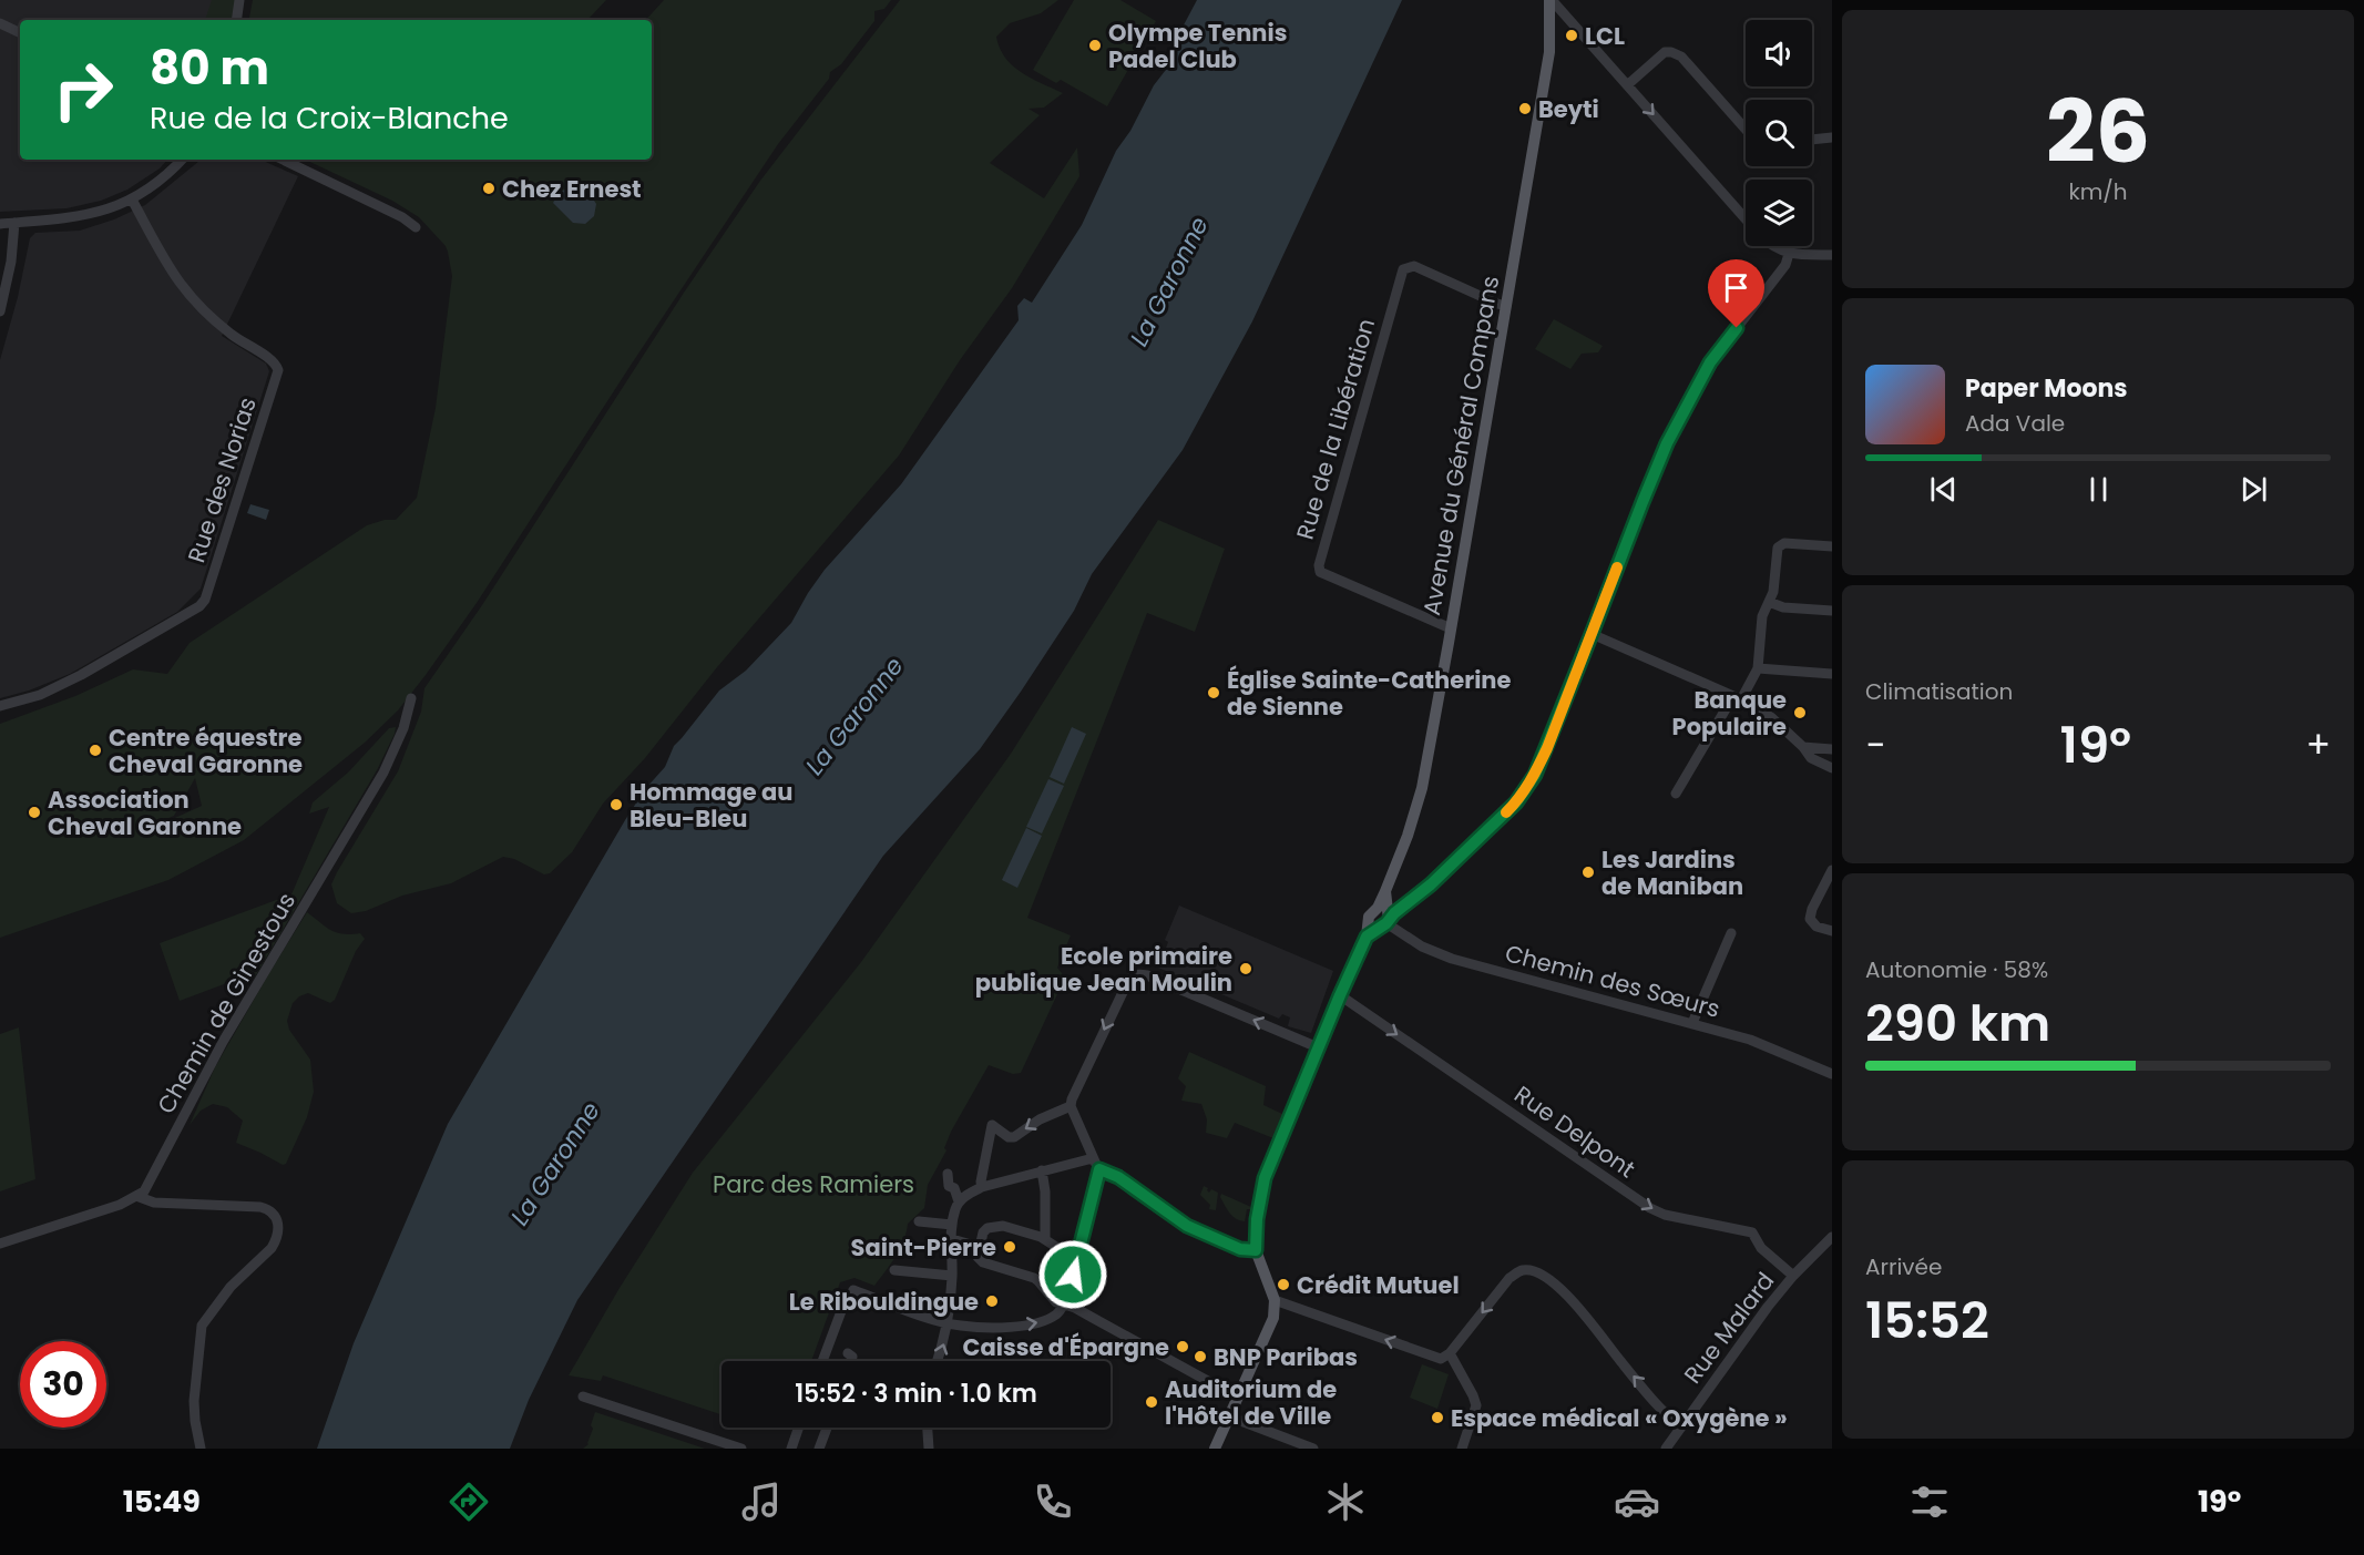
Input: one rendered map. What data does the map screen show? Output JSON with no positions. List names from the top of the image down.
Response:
{
  "streets": {
    "main road": ["Avenue du Général Compans"],
    "street": [
      "Rue de la Libération",
      "Rue des Norias",
      "Chemin des Sœurs",
      "Chemin de Ginestous",
      "Rue Delpont",
      "Rue Malard"
    ]
  },
  "crossings": [
    ["Rue de la Libération", "Avenue du Général Compans"],
    ["Avenue du Général Compans", "Chemin des Sœurs"],
    ["Avenue du Général Compans", "Rue Delpont"],
    ["Rue Delpont", "Rue Malard"]
  ],
  "one_way": ["Rue Delpont"],
  "water": ["La Garonne"],
  "parks": ["Parc des Ramiers"],
  "places": [
    "LCL",
    "Olympe Tennis Padel Club",
    "Beyti",
    "Chez Ernest",
    "Église Sainte-Catherine de Sienne",
    "Banque Populaire",
    "Centre équestre Cheval Garonne",
    "Hommage au Bleu-Bleu",
    "Association Cheval Garonne",
    "Les Jardins de Maniban",
    "Ecole primaire publique Jean Moulin",
    "Saint-Pierre",
    "Crédit Mutuel",
    "Le Ribouldingue",
    "Caisse d'Épargne",
    "BNP Paribas",
    "Auditorium de l'Hôtel de Ville",
    "Espace médical « Oxygène »"
  ],
  "page": {
    "tile": [
      ["26", "km/h"],
      "Climatisation",
      ["Autonomie · 58%", "290 km"],
      ["Arrivée", "15:52"]
    ],
    "turn": ["80 m", "Rue de la Croix-Blanche"],
    "song": ["Paper Moons", "Ada Vale"],
    "heat": ["−", "19°", "+"],
    "limit": "30",
    "trip": "15:52 · 3 min · 1.0 km",
    "tabs": ["15:49", "19°"]
  }
}
